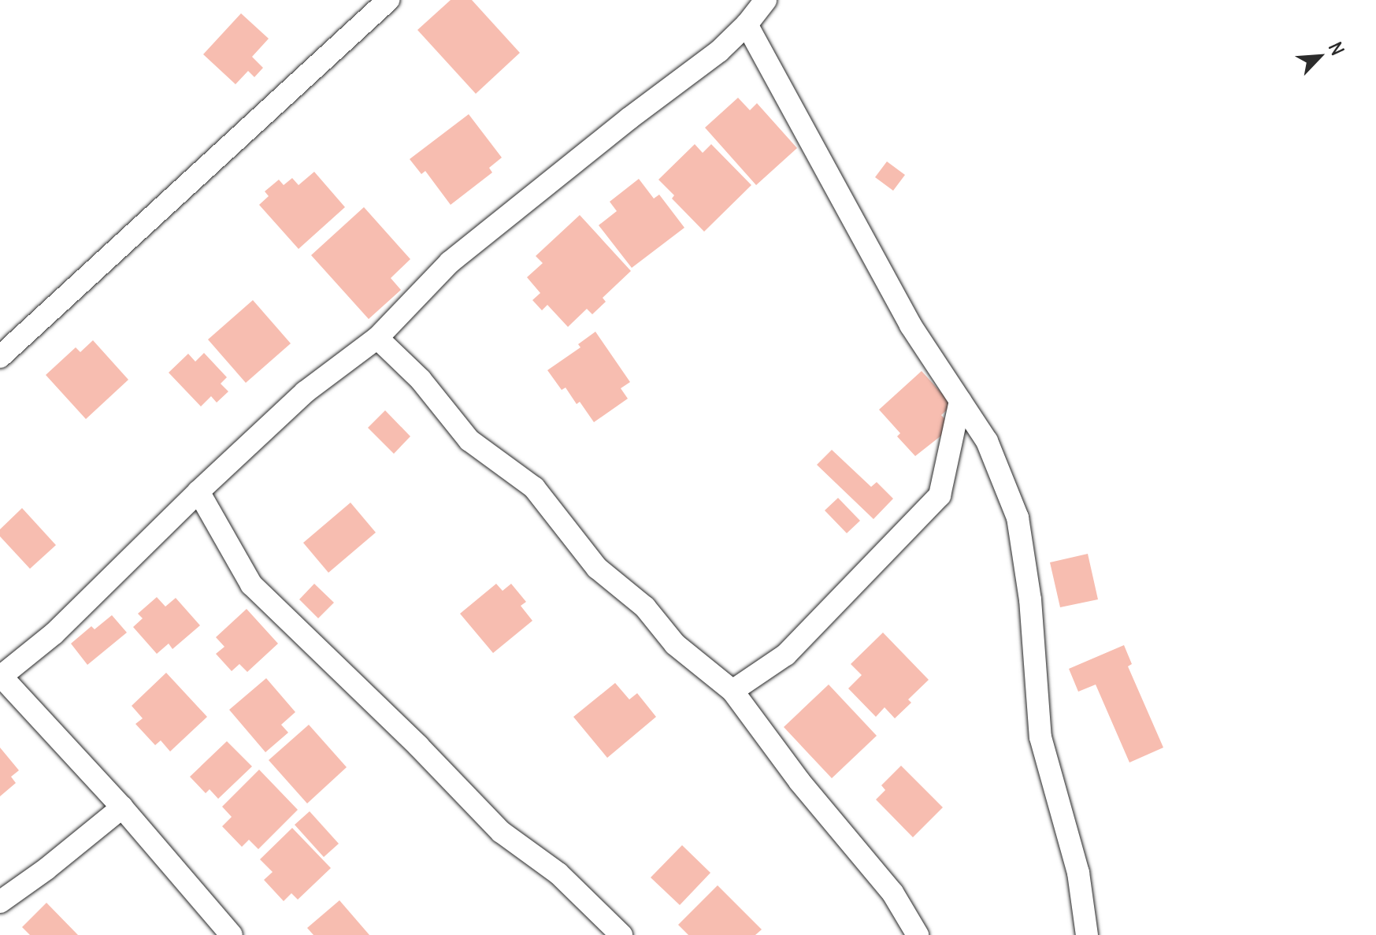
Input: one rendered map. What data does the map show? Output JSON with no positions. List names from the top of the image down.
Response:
{
  "north": "top right"
}
